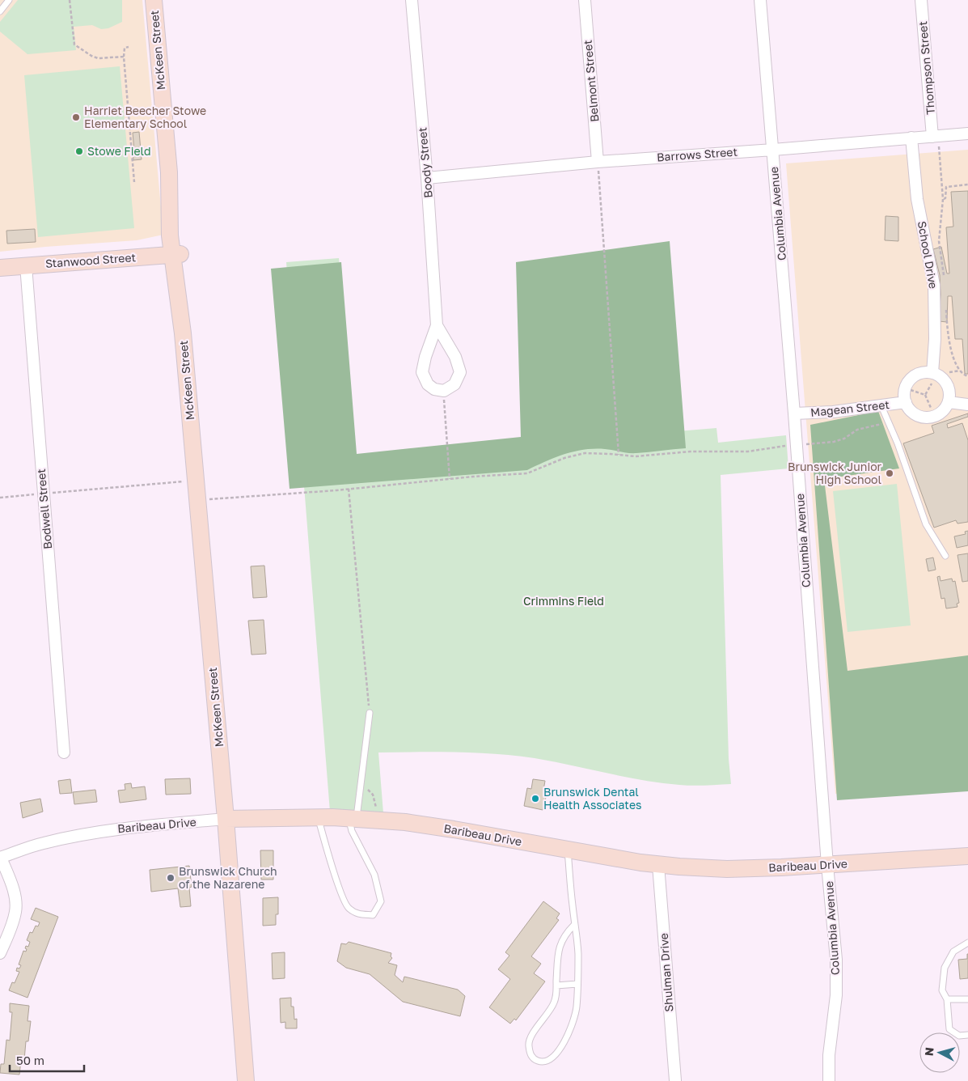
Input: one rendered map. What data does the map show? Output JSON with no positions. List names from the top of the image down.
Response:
{
  "streets": {
    "street": [
      "McKeen Street",
      "Thompson Street",
      "Belmont Street",
      "Barrows Street",
      "Boody Street",
      "Columbia Avenue",
      "School Drive",
      "Stanwood Street",
      "Magean Street",
      "Bodwell Street",
      "Baribeau Drive",
      "Shulman Drive"
    ]
  },
  "crossings": [
    ["McKeen Street", "Stanwood Street"],
    ["McKeen Street", "Baribeau Drive"],
    ["Thompson Street", "Barrows Street"],
    ["Belmont Street", "Barrows Street"],
    ["Barrows Street", "Boody Street"],
    ["Barrows Street", "Columbia Avenue"],
    ["Barrows Street", "School Drive"],
    ["Columbia Avenue", "Magean Street"],
    ["Columbia Avenue", "Baribeau Drive"],
    ["School Drive", "Magean Street"],
    ["Stanwood Street", "Bodwell Street"],
    ["Baribeau Drive", "Shulman Drive"]
  ],
  "parks": ["Crimmins Field"],
  "places": [
    "Harriet Beecher Stowe Elementary School",
    "Stowe Field",
    "Brunswick Junior High School",
    "Brunswick Dental Health Associates",
    "Brunswick Church of the Nazarene"
  ],
  "scale_bar": "50 m",
  "north": "left"
}
